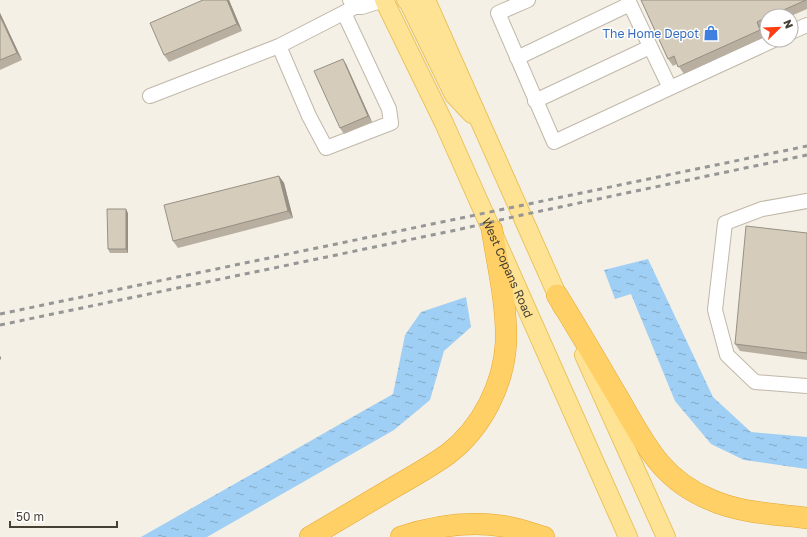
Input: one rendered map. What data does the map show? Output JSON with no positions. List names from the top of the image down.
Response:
{
  "streets": {
    "main road": ["West Copans Road"]
  },
  "places": {
    "shop": ["The Home Depot"]
  },
  "scale_bar": "50 m",
  "north": "top right"
}
